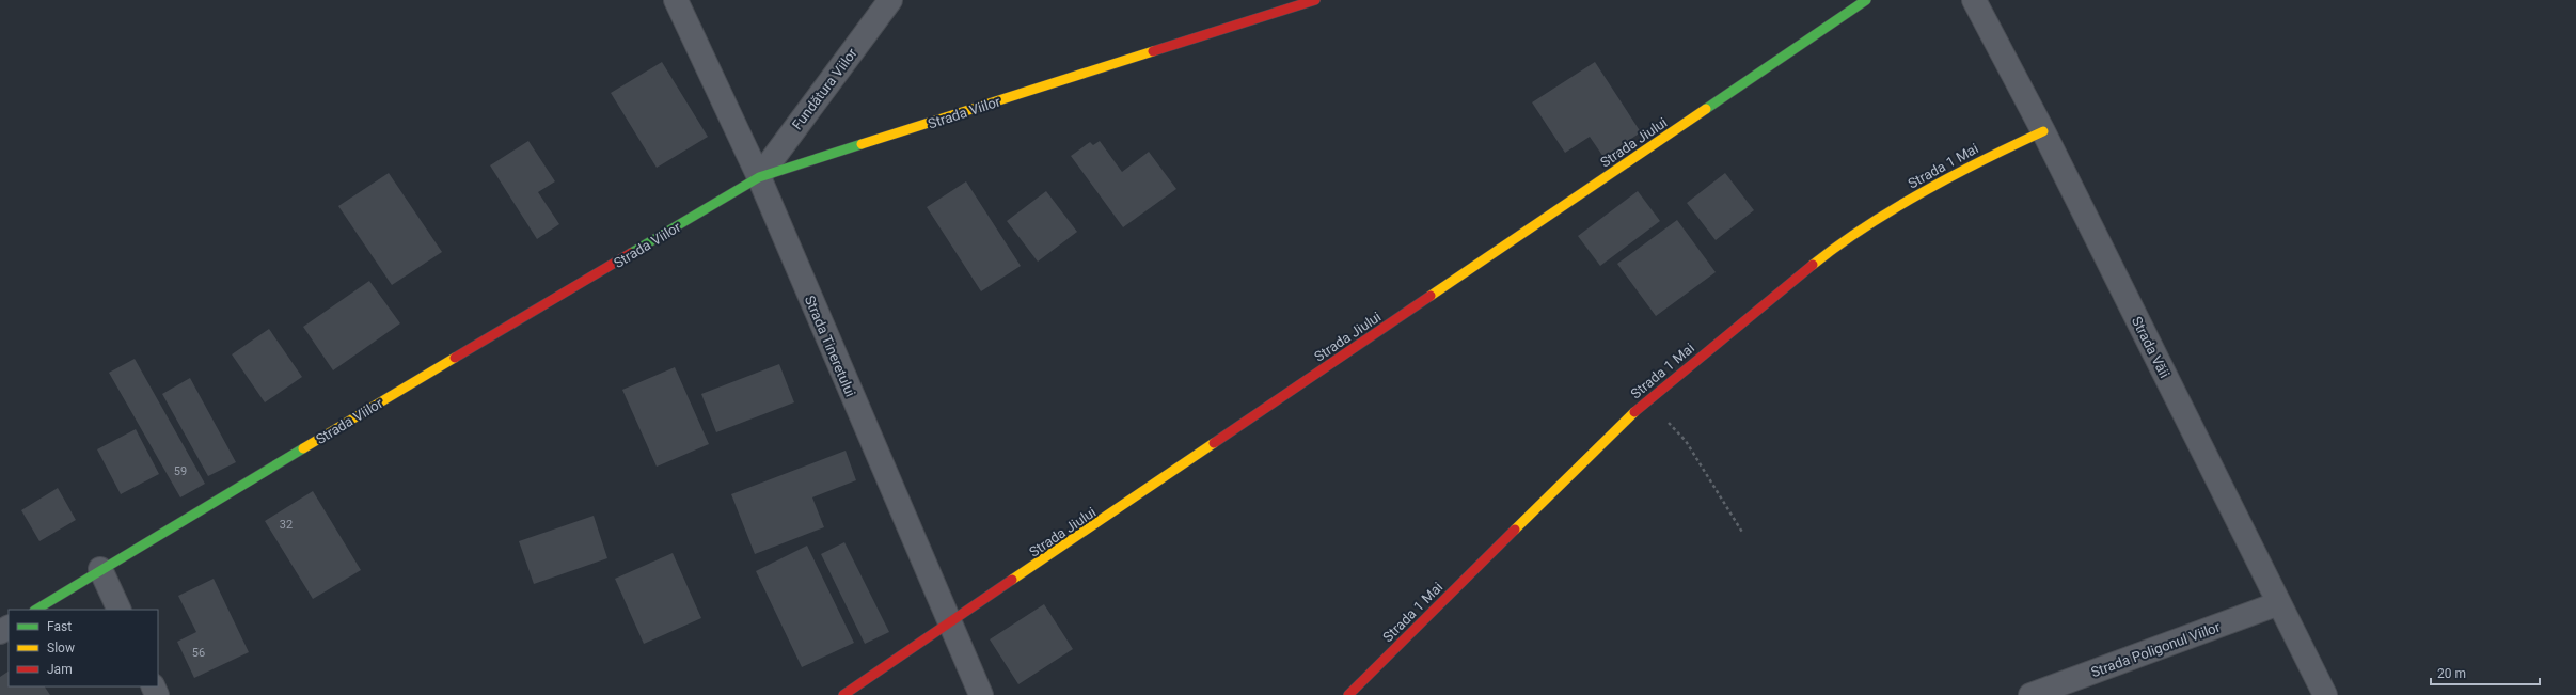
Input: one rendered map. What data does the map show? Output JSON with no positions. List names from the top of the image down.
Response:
{
  "streets": {
    "street": [
      "Fundătura Viilor",
      "Strada Viilor",
      "Strada Jiului",
      "Strada 1 Mai",
      "Strada Tineretului",
      "Strada Văii",
      "Strada Poligonul Viilor"
    ]
  },
  "crossings": [
    ["Fundătura Viilor", "Strada Viilor"],
    ["Fundătura Viilor", "Strada Tineretului"],
    ["Strada Viilor", "Strada Tineretului"],
    ["Strada Jiului", "Strada Tineretului"],
    ["Strada 1 Mai", "Strada Văii"],
    ["Strada Văii", "Strada Poligonul Viilor"]
  ],
  "house_numbers": ["59", "32", "56"],
  "legend": ["Fast", "Slow", "Jam"],
  "scale_bar": "20 m"
}
